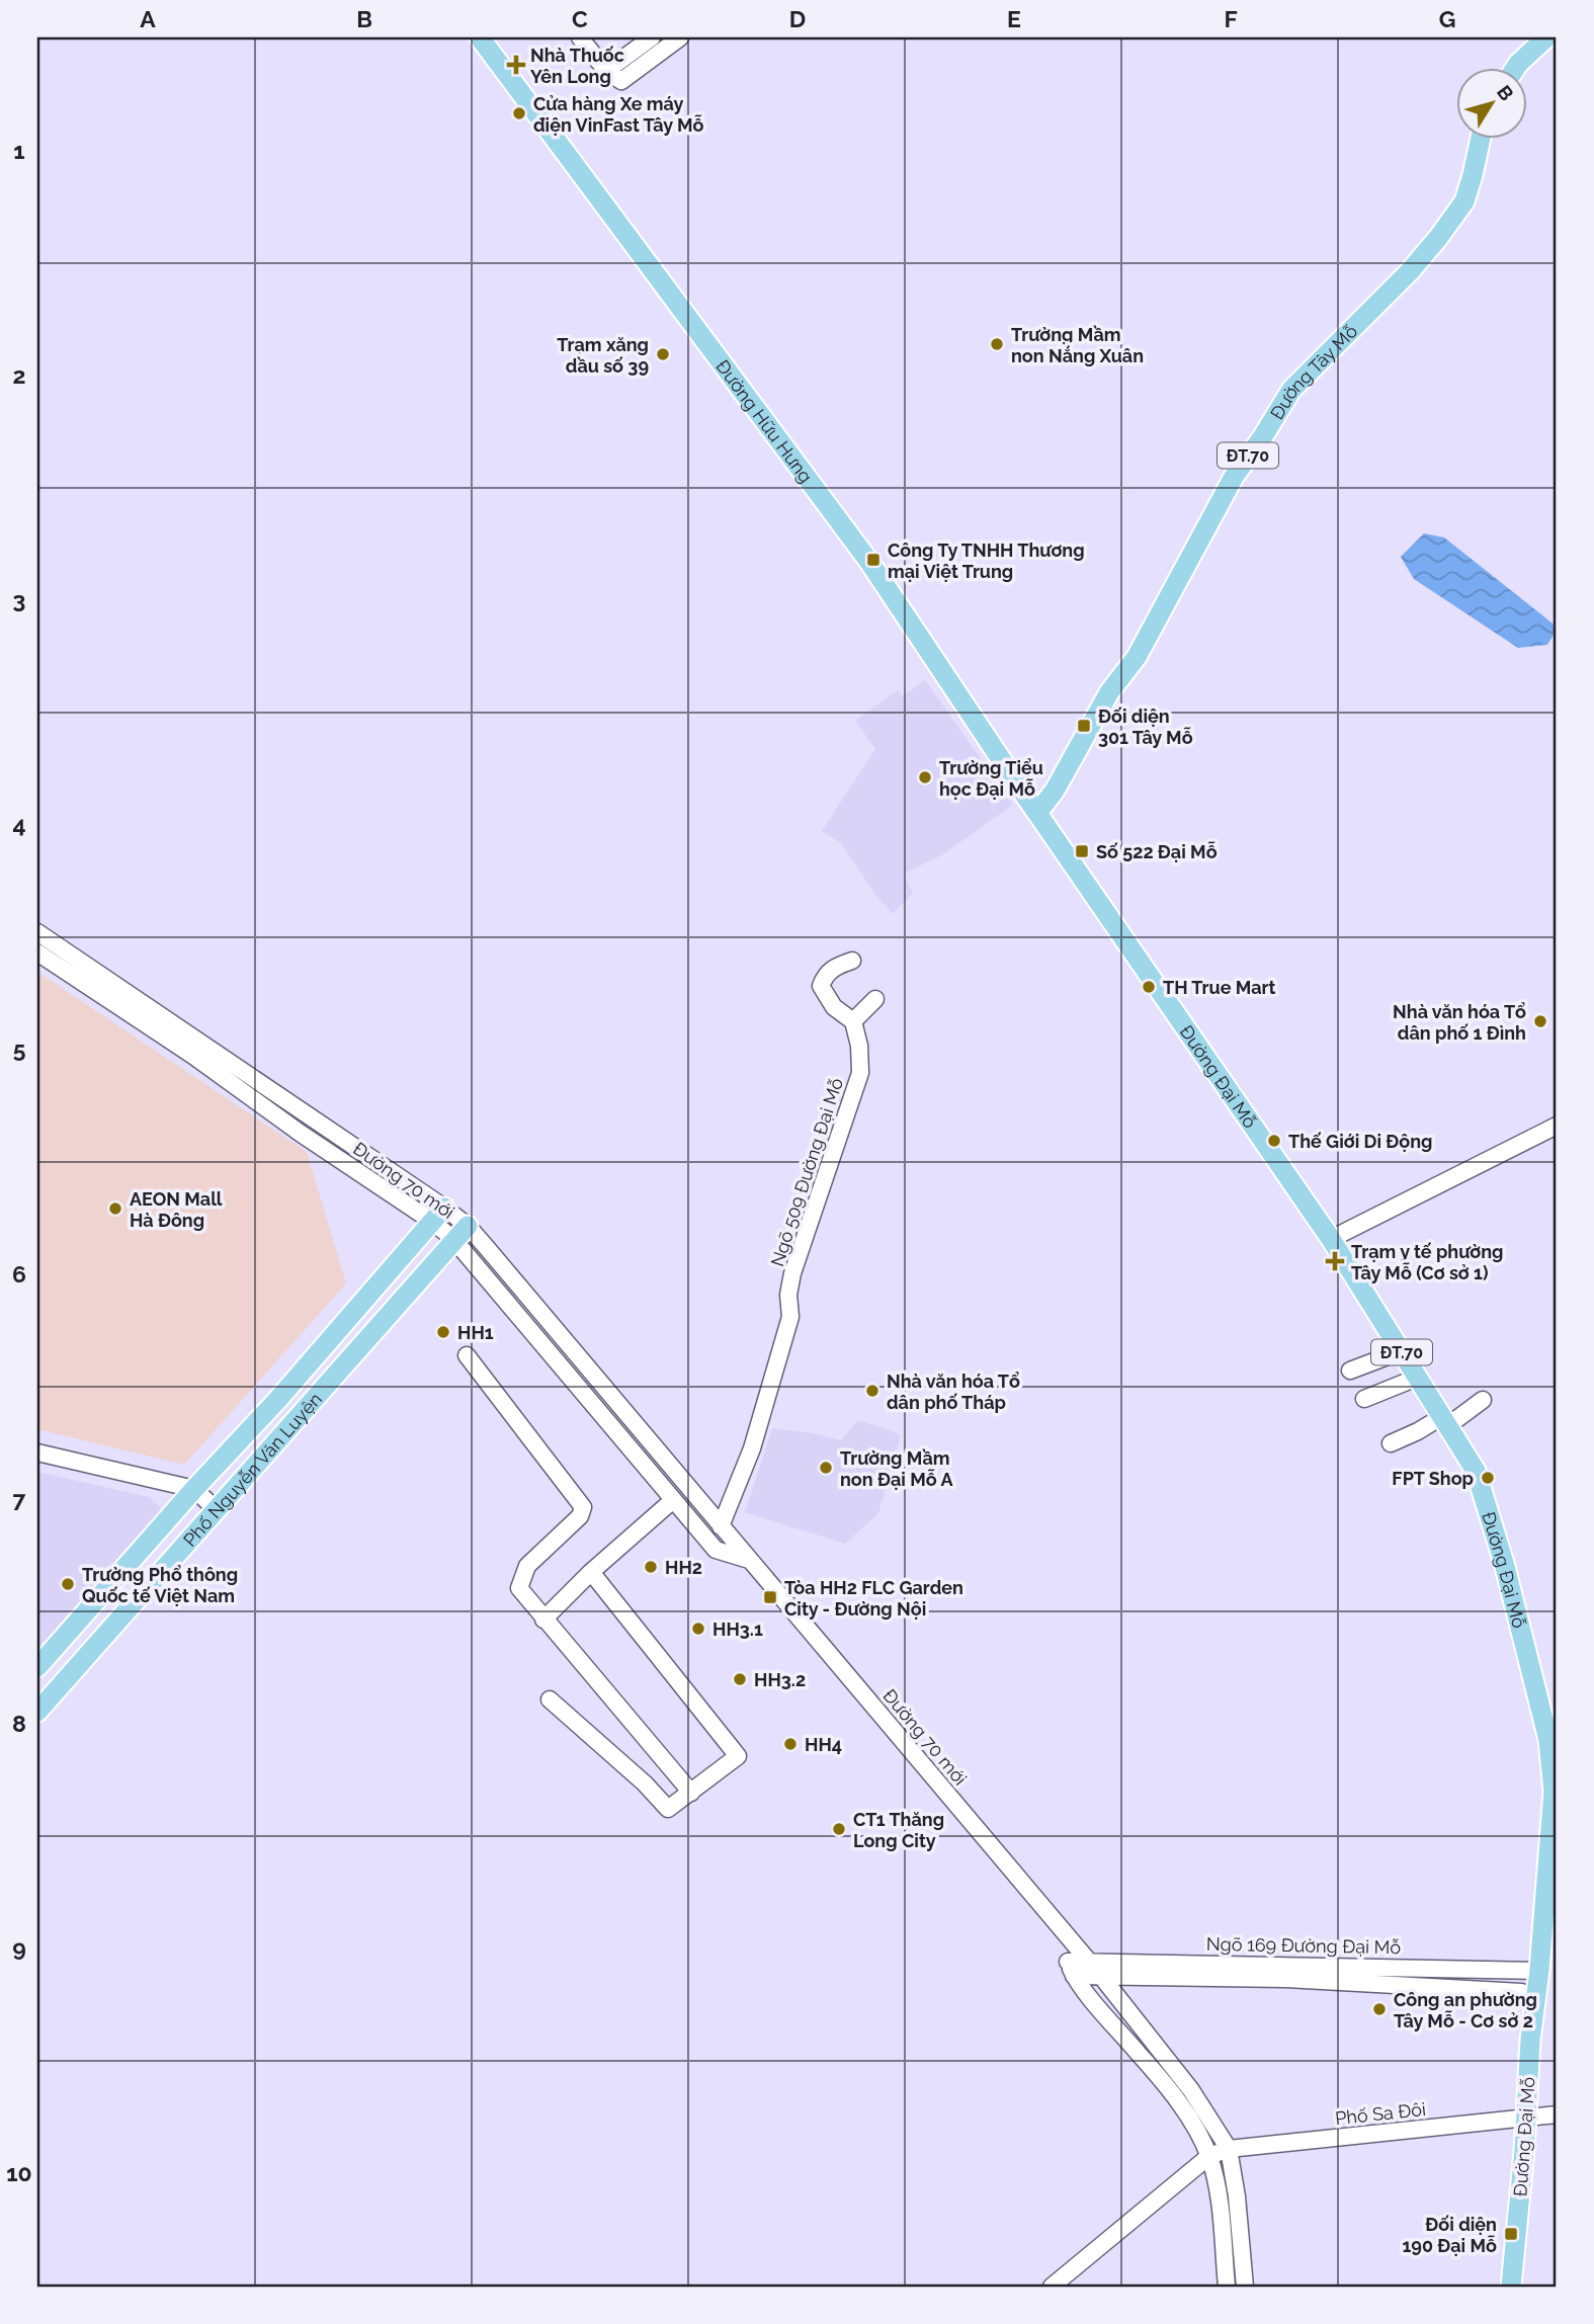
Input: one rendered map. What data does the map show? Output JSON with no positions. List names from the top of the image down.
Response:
{
  "streets": {
    "main road": [
      "Đường Tây Mỗ",
      "Đường Hữu Hưng",
      "ĐT.70",
      "Đường Đại Mỗ",
      "Phố Nguyễn Văn Luyện"
    ],
    "street": [
      "Ngõ 509 Đường Đại Mỗ",
      "Đường 70 mới",
      "Ngõ 169 Đường Đại Mỗ",
      "Phố Sa Đôi"
    ]
  },
  "crossings": [
    ["Đường Tây Mỗ", "Đường Hữu Hưng"],
    ["Đường Tây Mỗ", "Đường Đại Mỗ"],
    ["Đường Hữu Hưng", "Đường Đại Mỗ"],
    ["Đường Đại Mỗ", "Ngõ 169 Đường Đại Mỗ"],
    ["Đường Đại Mỗ", "Phố Sa Đôi"],
    ["Ngõ 509 Đường Đại Mỗ", "Đường 70 mới"],
    ["Đường 70 mới", "Phố Nguyễn Văn Luyện"],
    ["Đường 70 mới", "Ngõ 169 Đường Đại Mỗ"],
    ["Đường 70 mới", "Phố Sa Đôi"]
  ],
  "places": {
    "health": ["Nhà Thuốc Yên Long", "Trạm y tế phường Tây Mỗ (Cơ sở 1)"],
    "other": [
      "Cửa hàng Xe máy điện VinFast Tây Mỗ",
      "Trường Mầm non Nắng Xuân",
      "Trạm xăng dầu số 39",
      "Trường Tiểu học Đại Mỗ",
      "TH True Mart",
      "Nhà văn hóa Tổ dân phố 1 Đình",
      "Thế Giới Di Động",
      "AEON Mall Hà Đông",
      "HH1",
      "Nhà văn hóa Tổ dân phố Tháp",
      "Trường Mầm non Đại Mỗ A",
      "FPT Shop",
      "HH2",
      "Trường Phổ thông Quốc tế Việt Nam",
      "HH3.1",
      "HH3.2",
      "HH4",
      "CT1 Thăng Long City",
      "Công an phường Tây Mỗ - Cơ sở 2"
    ],
    "transit": [
      "Công Ty TNHH Thương mại Việt Trung",
      "Đối diện 301 Tây Mỗ",
      "Số 522 Đại Mỗ",
      "Tòa HH2 FLC Garden City - Đường Nội",
      "Đối diện 190 Đại Mỗ"
    ]
  },
  "north": "top right",
  "grid": {
    "columns": [
      "A",
      "B",
      "C",
      "D",
      "E",
      "F",
      "G"
    ],
    "rows": [
      "1",
      "2",
      "3",
      "4",
      "5",
      "6",
      "7",
      "8",
      "9",
      "10"
    ]
  }
}
